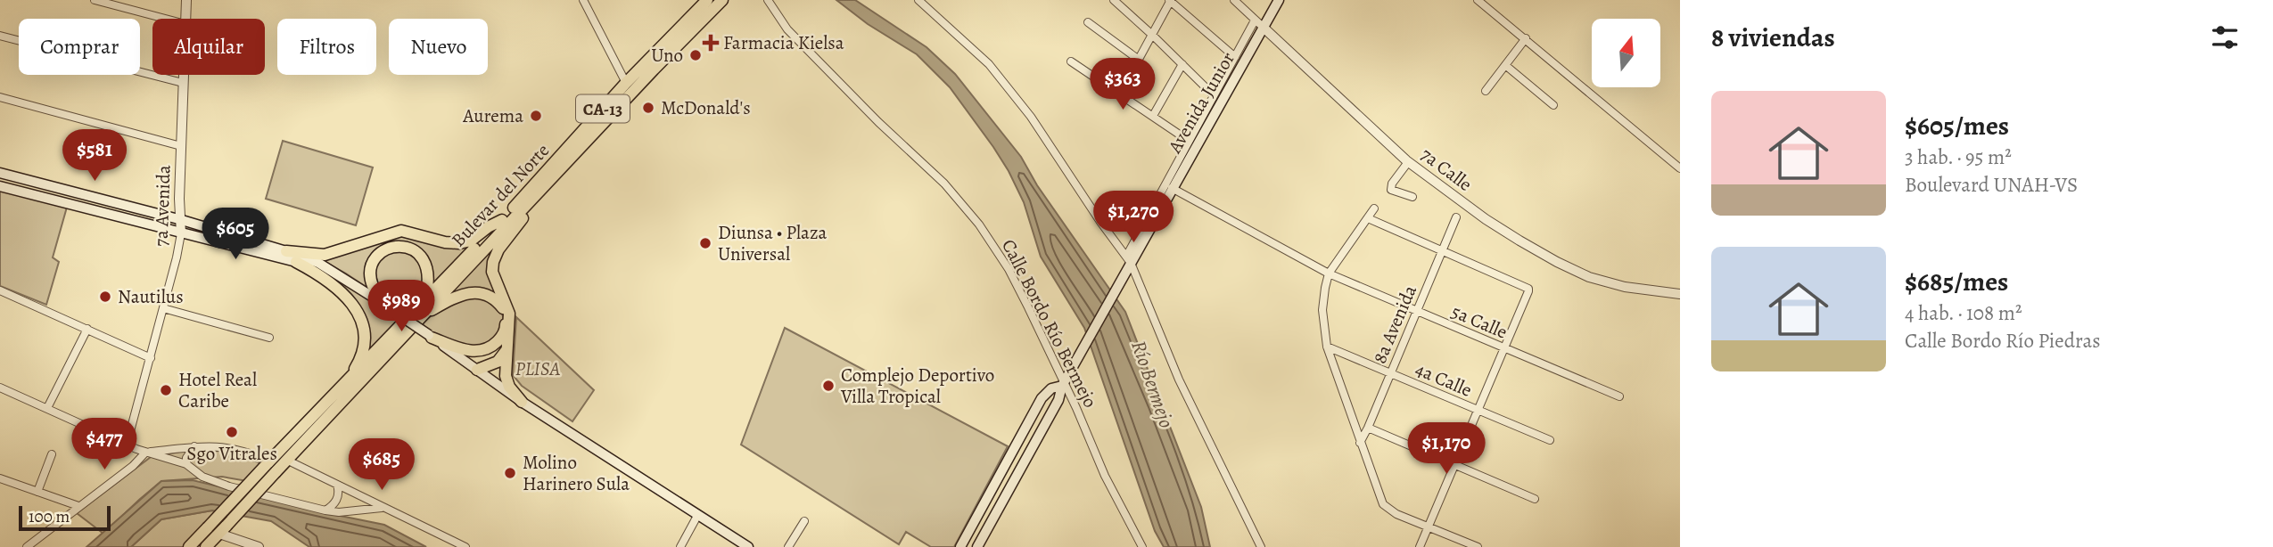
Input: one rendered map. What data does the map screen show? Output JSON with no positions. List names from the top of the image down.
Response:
{
  "streets": {
    "highway": ["CA-13", "Bulevar del Norte"],
    "main road": ["Avenida Junior"],
    "street": [
      "7a Calle",
      "7a Avenida",
      "5a Calle",
      "Calle Bordo Río Bermejo",
      "8a Avenida",
      "4a Calle"
    ]
  },
  "crossings": [
    ["Avenida Junior", "7a Calle"],
    ["Avenida Junior", "5a Calle"],
    ["Avenida Junior", "Calle Bordo Río Bermejo"],
    ["5a Calle", "8a Avenida"],
    ["8a Avenida", "4a Calle"]
  ],
  "water": ["Río Bermejo"],
  "parks": ["PLISA"],
  "places": {
    "health": ["Farmacia Kielsa"],
    "other": [
      "Uno",
      "McDonald's",
      "Aurema",
      "Diunsa • Plaza Universal",
      "Nautilus",
      "Complejo Deportivo Villa Tropical",
      "Hotel Real Caribe",
      "Sgo Vitrales",
      "Molino Harinero Sula"
    ]
  },
  "scale_bar": "100 m",
  "north": "top",
  "page": {
    "heading": "8 viviendas",
    "chip": [
      "Comprar",
      "Alquilar",
      "Filtros",
      "Nuevo"
    ],
    "price": [
      "$363",
      "$581",
      "$1,270",
      "$605",
      "$989",
      "$477",
      "$1,170",
      "$685"
    ],
    "list": [
      {
        "name": "$605/mes",
        "note": "3 hab. · 95 m² · Boulevard UNAH-VS"
      },
      {
        "name": "$685/mes",
        "note": "4 hab. · 108 m² · Calle Bordo Río Piedras"
      }
    ],
    "scale": "100 m"
  }
}
